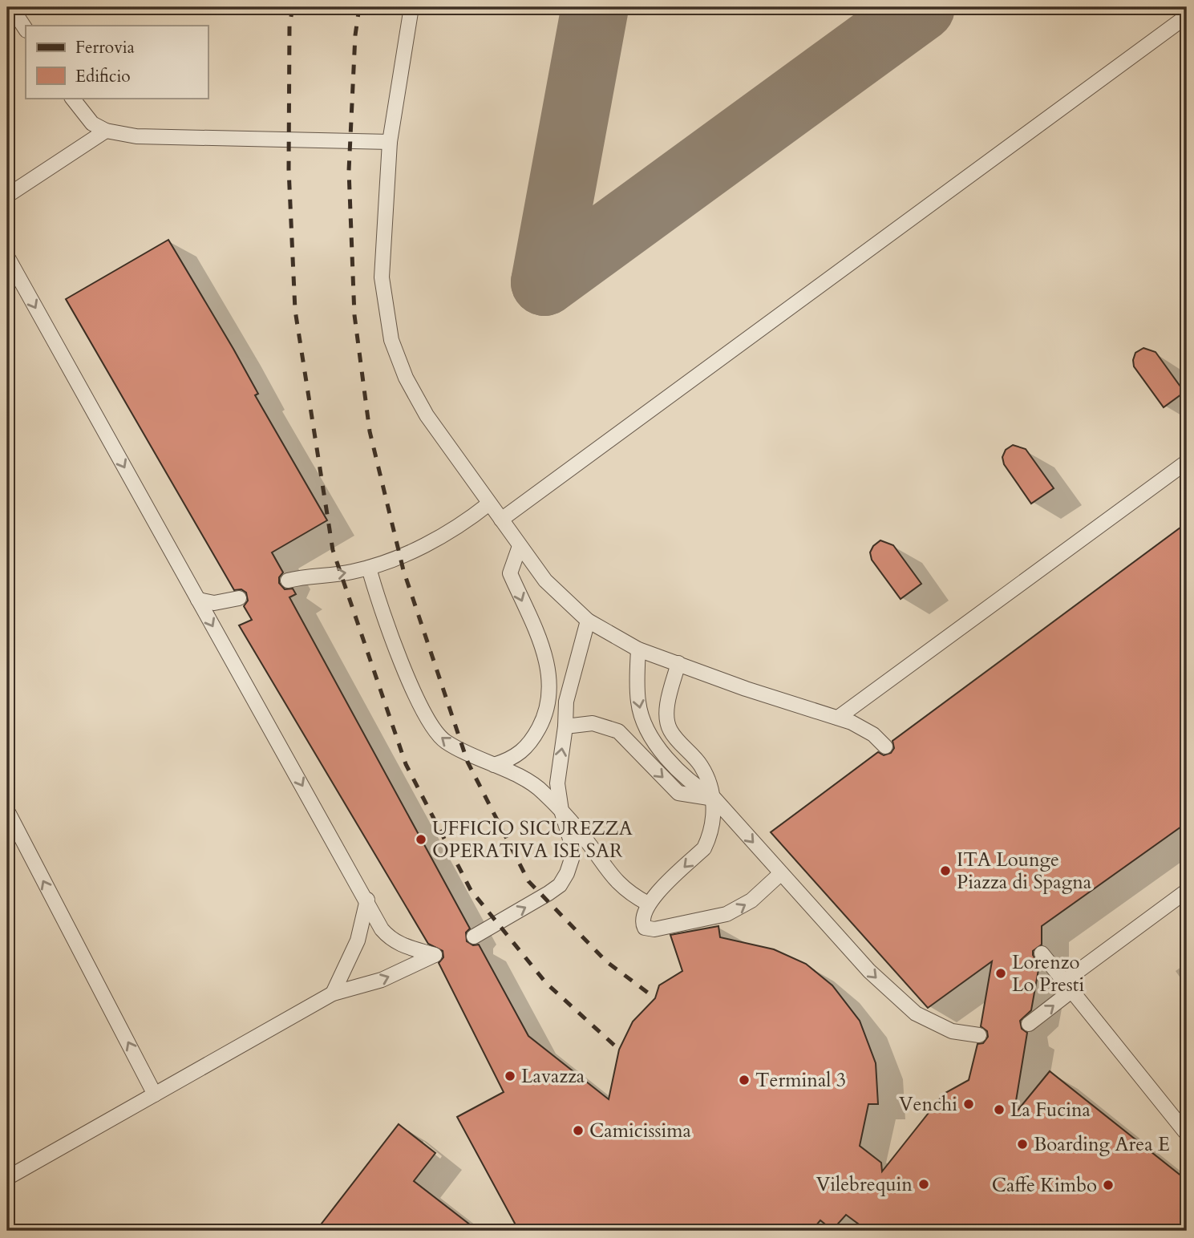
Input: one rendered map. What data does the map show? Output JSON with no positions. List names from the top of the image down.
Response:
{
  "places": [
    "UFFICIO SICUREZZA OPERATIVA ISE SAR",
    "ITA Lounge Piazza di Spagna",
    "Lorenzo Lo Presti",
    "Lavazza",
    "Terminal 3",
    "Venchi",
    "La Fucina",
    "Camicissima",
    "Boarding Area E",
    "Vilebrequin",
    "Caffe Kimbo"
  ],
  "legend": ["Ferrovia", "Edificio"]
}
